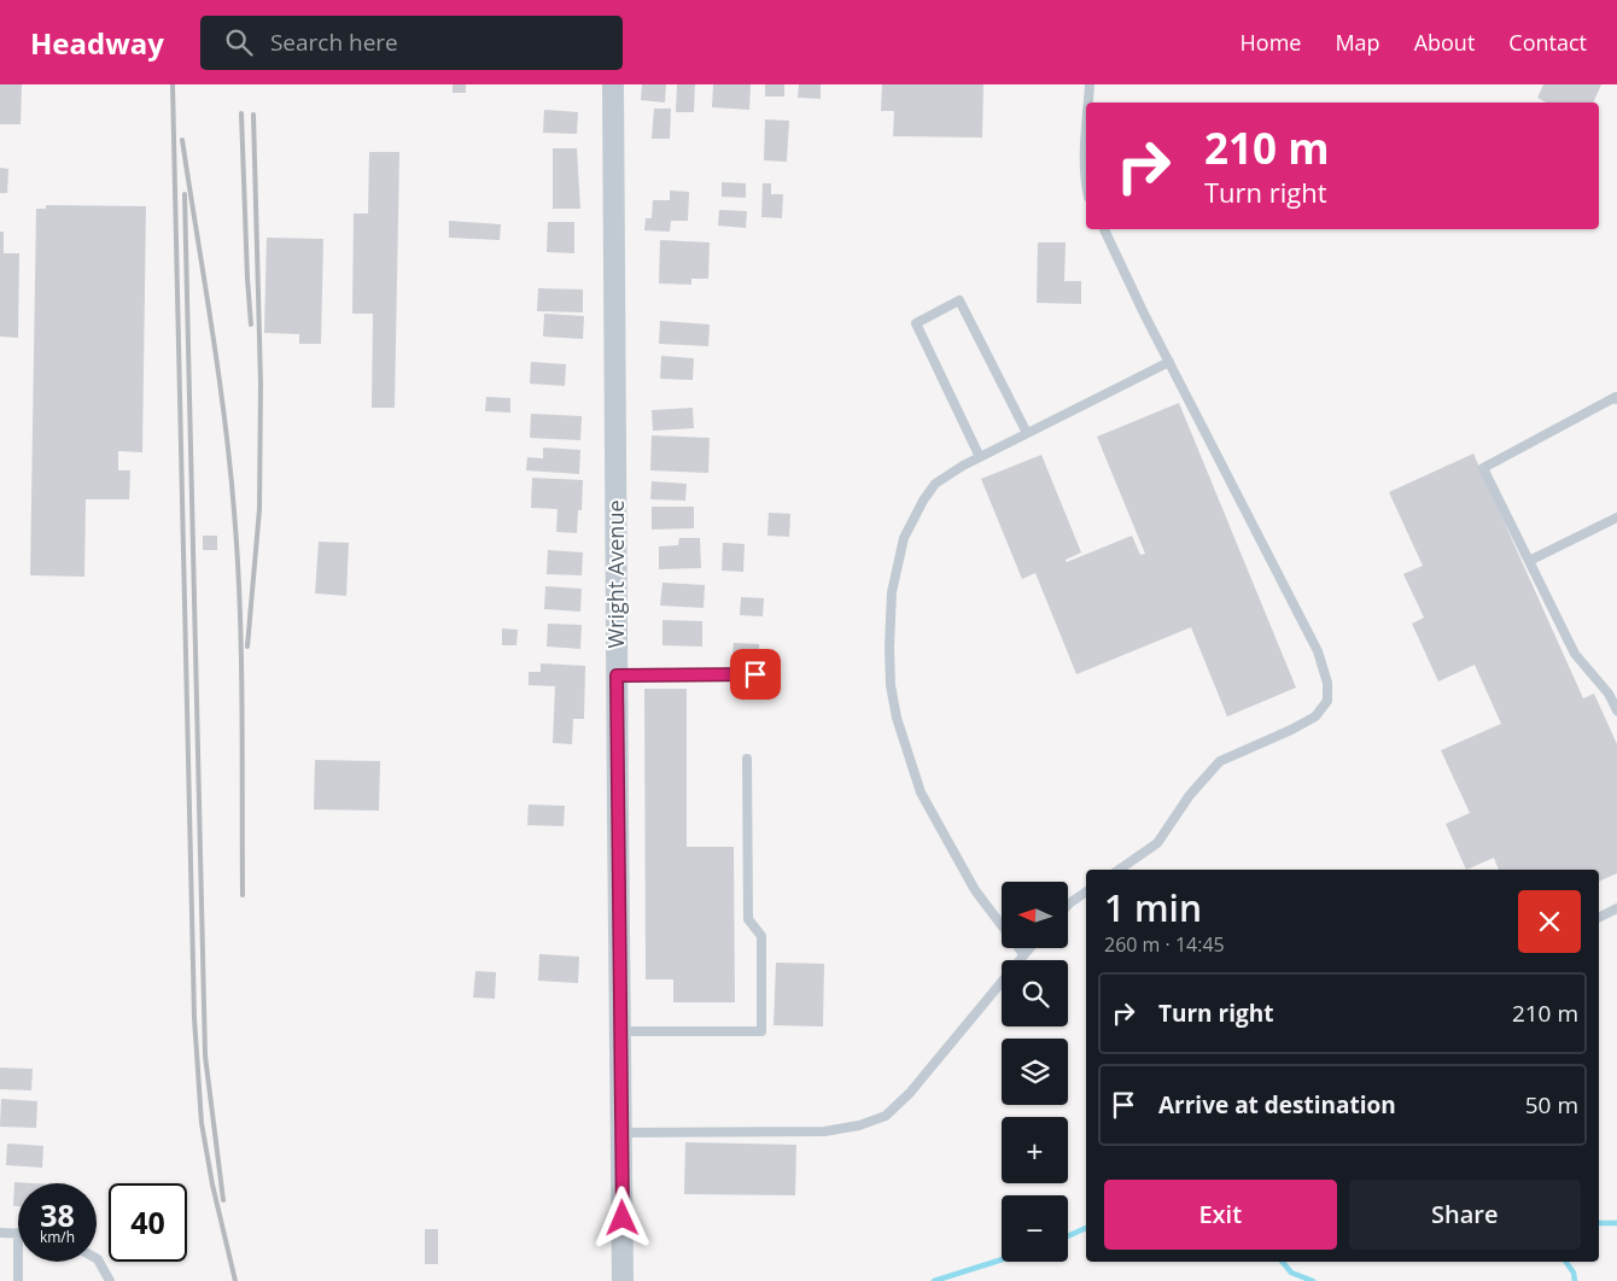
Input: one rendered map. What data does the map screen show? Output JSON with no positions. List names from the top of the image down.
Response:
{
  "streets": {
    "street": ["Wright Avenue"]
  },
  "north": "left",
  "page": {
    "header": "Headway",
    "search": "Search here",
    "nav": [
      "Home",
      "Map",
      "About",
      "Contact"
    ],
    "turn": ["210 m", "Turn right"],
    "heading": ["1 min", "260 m · 14:45"],
    "map_buttons": ["+", "−"],
    "list": [
      {
        "name": "Turn right",
        "value": "210 m"
      },
      {
        "name": "Arrive at destination",
        "value": "50 m"
      }
    ],
    "buttons": ["Exit", "Share"],
    "speed": "38 km/h",
    "limit": "40"
  }
}
